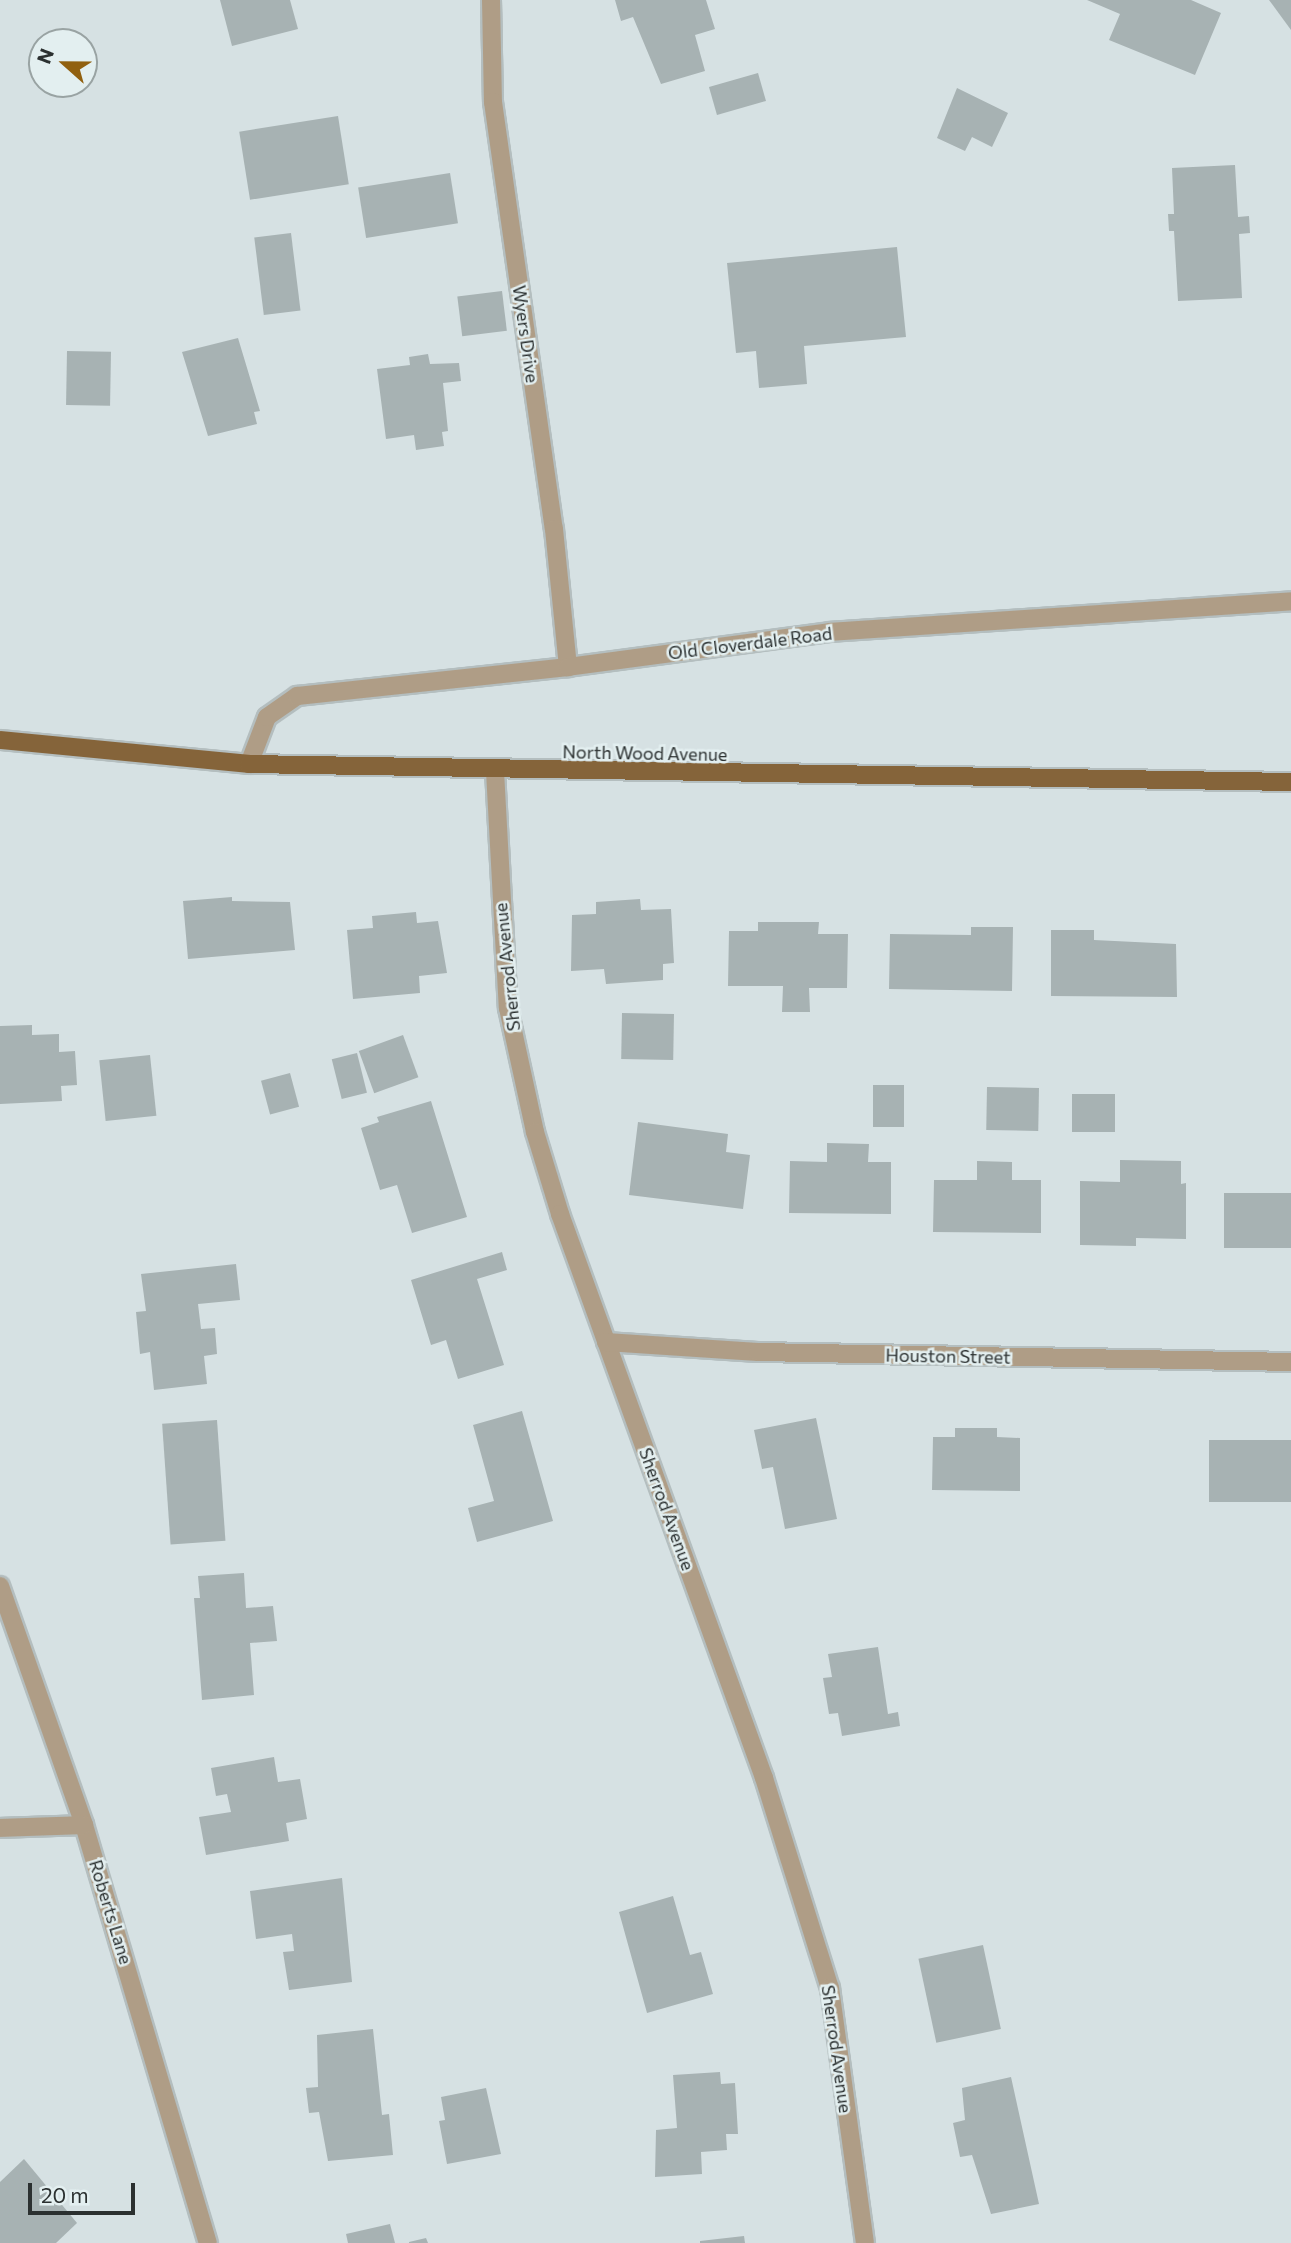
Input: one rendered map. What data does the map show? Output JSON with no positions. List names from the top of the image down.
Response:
{
  "streets": {
    "main road": ["North Wood Avenue"],
    "street": [
      "Wyers Drive",
      "Old Cloverdale Road",
      "Sherrod Avenue",
      "Houston Street",
      "Roberts Lane"
    ]
  },
  "crossings": [
    ["Wyers Drive", "Old Cloverdale Road"],
    ["Old Cloverdale Road", "North Wood Avenue"],
    ["North Wood Avenue", "Sherrod Avenue"],
    ["Sherrod Avenue", "Houston Street"]
  ],
  "scale_bar": "20 m",
  "north": "left"
}
